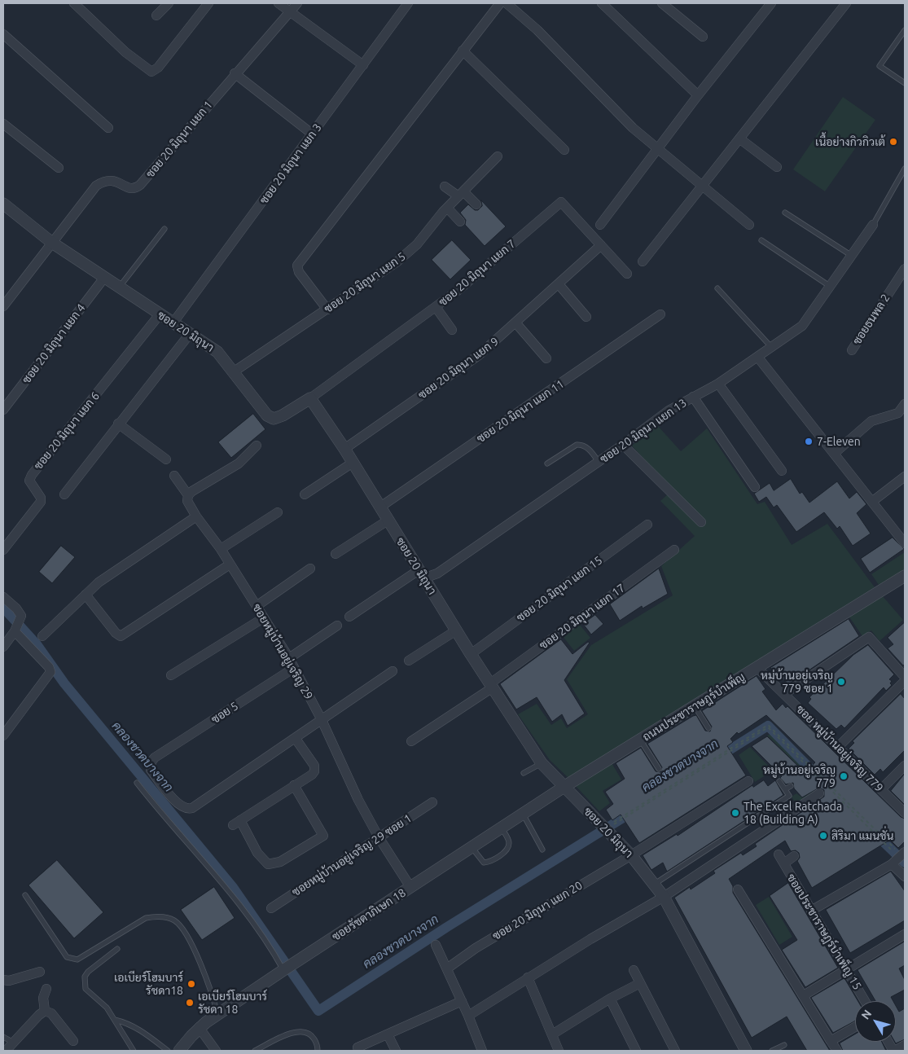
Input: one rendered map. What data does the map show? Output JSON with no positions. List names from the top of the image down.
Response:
{
  "streets": {
    "street": [
      "ซอย 20 มิถุนา แยก 1",
      "ซอย 20 มิถุนา แยก 3",
      "ซอย 20 มิถุนา แยก 7",
      "ซอย 20 มิถุนา แยก 5",
      "ซอยธนพล 2",
      "ซอย 20 มิถุนา",
      "ซอย 20 มิถุนา แยก 4",
      "ซอย 20 มิถุนา แยก 9",
      "ซอย 20 มิถุนา แยก 11",
      "ซอย 20 มิถุนา แยก 6",
      "ซอย 20 มิถุนา แยก 13",
      "ซอย 20 มิถุนา แยก 15",
      "ซอย 20 มิถุนา แยก 17",
      "ซอยหมู่บ้านอยู่เจริญ 29",
      "ถนนประชาราษฎร์บำเพ็ญ",
      "ซอย 5",
      "ซอย หมู่บ้านอยู่เจริญ 779",
      "ซอยหมู่บ้านอยู่เจริญ 29 ซอย 1",
      "ซอย 20 มิถุนา แยก 20",
      "ซอยรัชดาภิเษก 18",
      "ซอยประชาราษฎร์บำเพ็ญ 15"
    ]
  },
  "crossings": [
    ["ซอย 20 มิถุนา แยก 1", "ซอย 20 มิถุนา"],
    ["ซอย 20 มิถุนา แยก 3", "ซอย 20 มิถุนา"],
    ["ซอย 20 มิถุนา แยก 7", "ซอย 20 มิถุนา"],
    ["ซอย 20 มิถุนา แยก 7", "ซอย 20 มิถุนา แยก 9"],
    ["ซอย 20 มิถุนา แยก 5", "ซอย 20 มิถุนา"],
    ["ซอย 20 มิถุนา", "ซอย 20 มิถุนา แยก 4"],
    ["ซอย 20 มิถุนา", "ซอย 20 มิถุนา แยก 9"],
    ["ซอย 20 มิถุนา", "ซอย 20 มิถุนา แยก 11"],
    ["ซอย 20 มิถุนา", "ซอย 20 มิถุนา แยก 6"],
    ["ซอย 20 มิถุนา", "ซอย 20 มิถุนา แยก 13"],
    ["ซอย 20 มิถุนา", "ซอย 20 มิถุนา แยก 15"],
    ["ซอย 20 มิถุนา", "ซอย 20 มิถุนา แยก 17"],
    ["ซอย 20 มิถุนา", "ถนนประชาราษฎร์บำเพ็ญ"],
    ["ซอย 20 มิถุนา", "ซอย 20 มิถุนา แยก 20"],
    ["ซอย 20 มิถุนา", "ซอยรัชดาภิเษก 18"],
    ["ซอยหมู่บ้านอยู่เจริญ 29", "ซอย 5"],
    ["ซอยหมู่บ้านอยู่เจริญ 29", "ซอยหมู่บ้านอยู่เจริญ 29 ซอย 1"],
    ["ซอยหมู่บ้านอยู่เจริญ 29", "ซอยรัชดาภิเษก 18"],
    ["ถนนประชาราษฎร์บำเพ็ญ", "ซอย หมู่บ้านอยู่เจริญ 779"],
    ["ถนนประชาราษฎร์บำเพ็ญ", "ซอยรัชดาภิเษก 18"]
  ],
  "water": ["คลองชวดบางจาก"],
  "places": [
    "เนื้อย่างกิวกิวเต้",
    "7-Eleven",
    "หมู่บ้านอยู่เจริญ 779 ซอย 1",
    "หมู่บ้านอยู่เจริญ 779",
    "The Excel Ratchada 18 (Building A)",
    "สิริมา แมนชั่น",
    "เอเบียร์โฮมบาร์ รัชดา18",
    "เอเบียร์โฮมบาร์ รัชดา 18"
  ],
  "north": "top left"
}
